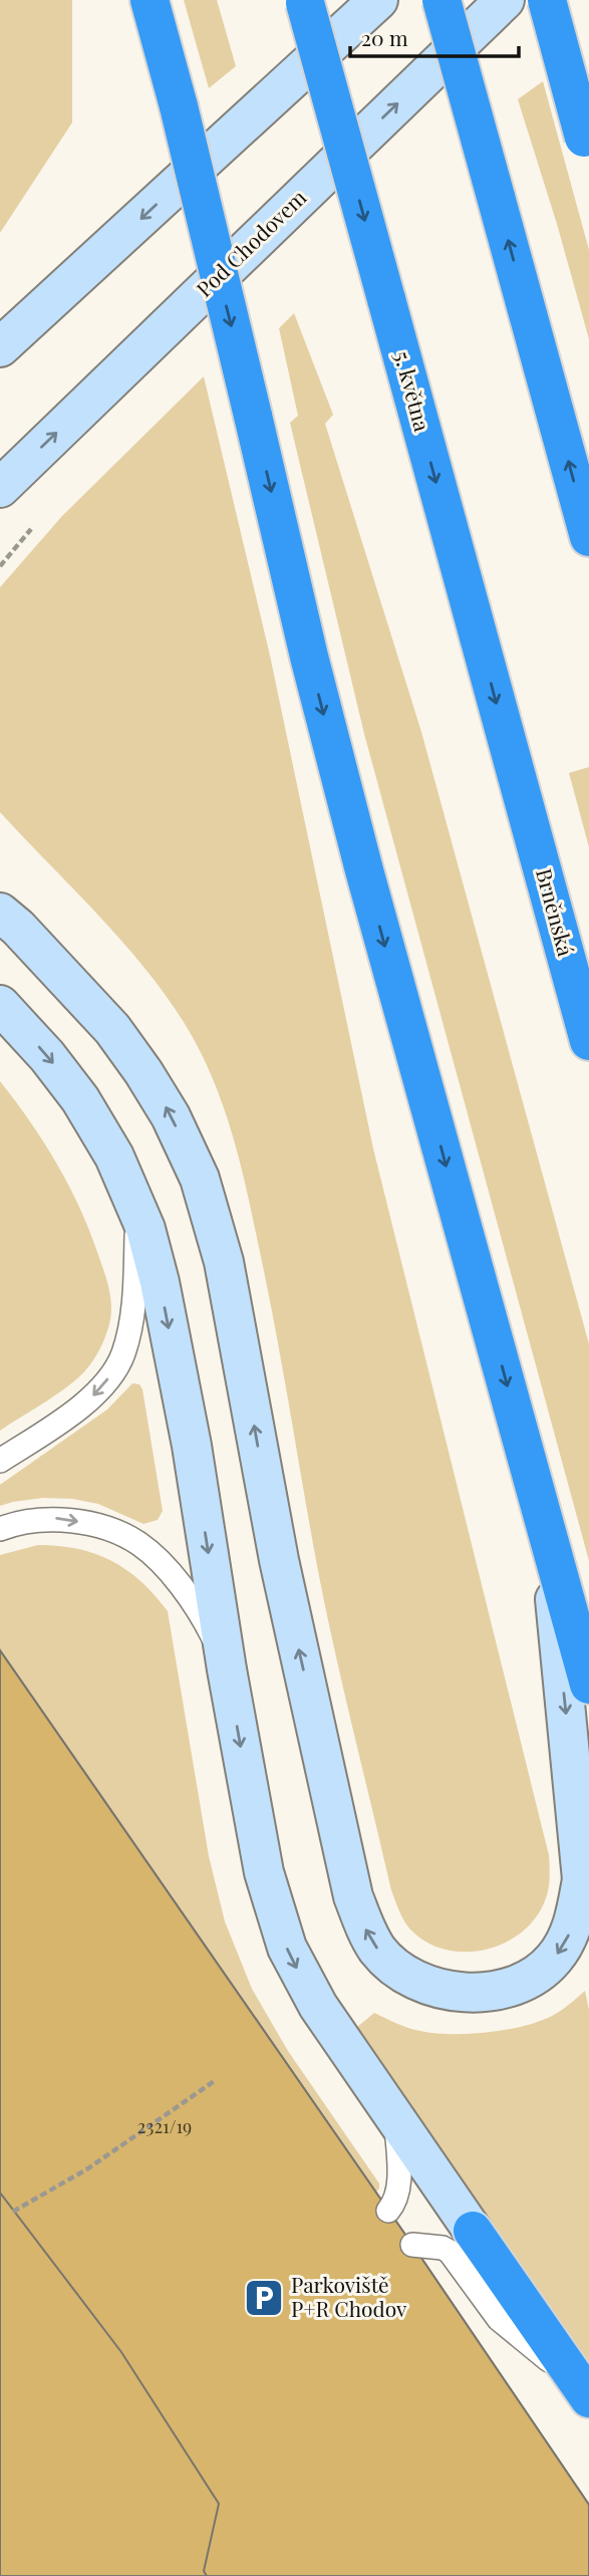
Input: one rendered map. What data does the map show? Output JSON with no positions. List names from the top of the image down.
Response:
{
  "streets": {
    "highway": ["5. května", "Brněnská"],
    "main road": ["Pod Chodovem"]
  },
  "crossings": [
    ["5. května", "Brněnská"]
  ],
  "places": {
    "parking": ["Parkoviště P+R Chodov"]
  },
  "house_numbers": ["2321/19"],
  "scale_bar": "20 m"
}
